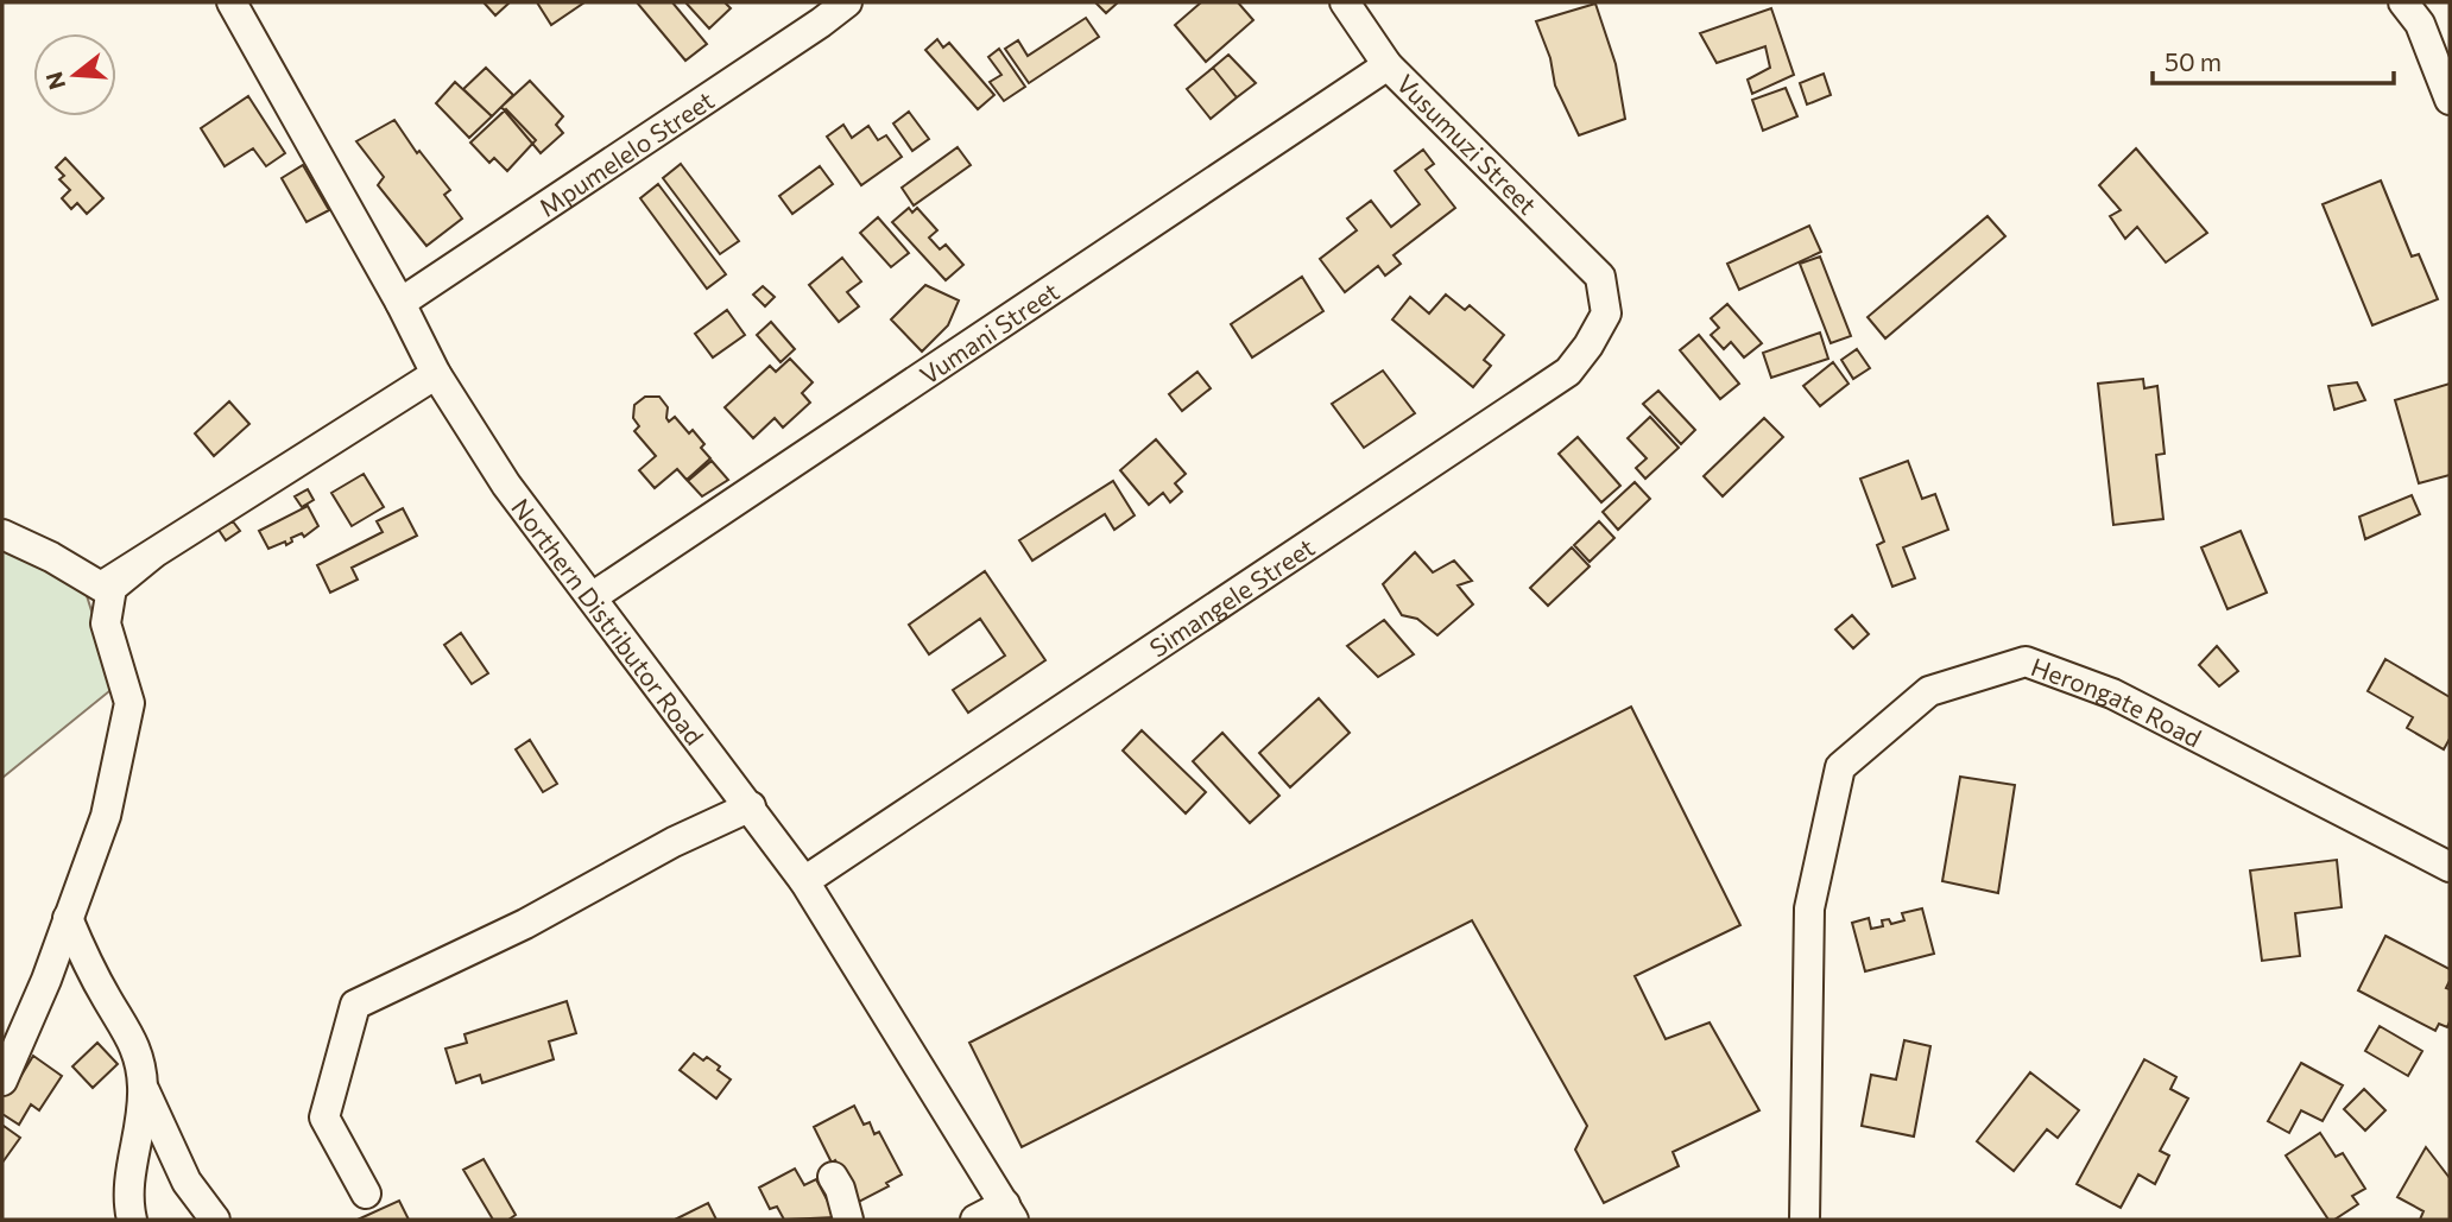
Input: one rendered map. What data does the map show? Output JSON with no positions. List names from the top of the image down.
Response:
{
  "streets": {
    "street": [
      "Vusumuzi Street",
      "Mpumelelo Street",
      "Vumani Street",
      "Simangele Street",
      "Northern Distributor Road",
      "Herongate Road"
    ]
  },
  "crossings": [
    ["Vusumuzi Street", "Vumani Street"],
    ["Vusumuzi Street", "Simangele Street"],
    ["Mpumelelo Street", "Northern Distributor Road"],
    ["Vumani Street", "Northern Distributor Road"],
    ["Simangele Street", "Northern Distributor Road"]
  ],
  "scale_bar": "50 m",
  "north": "left"
}
